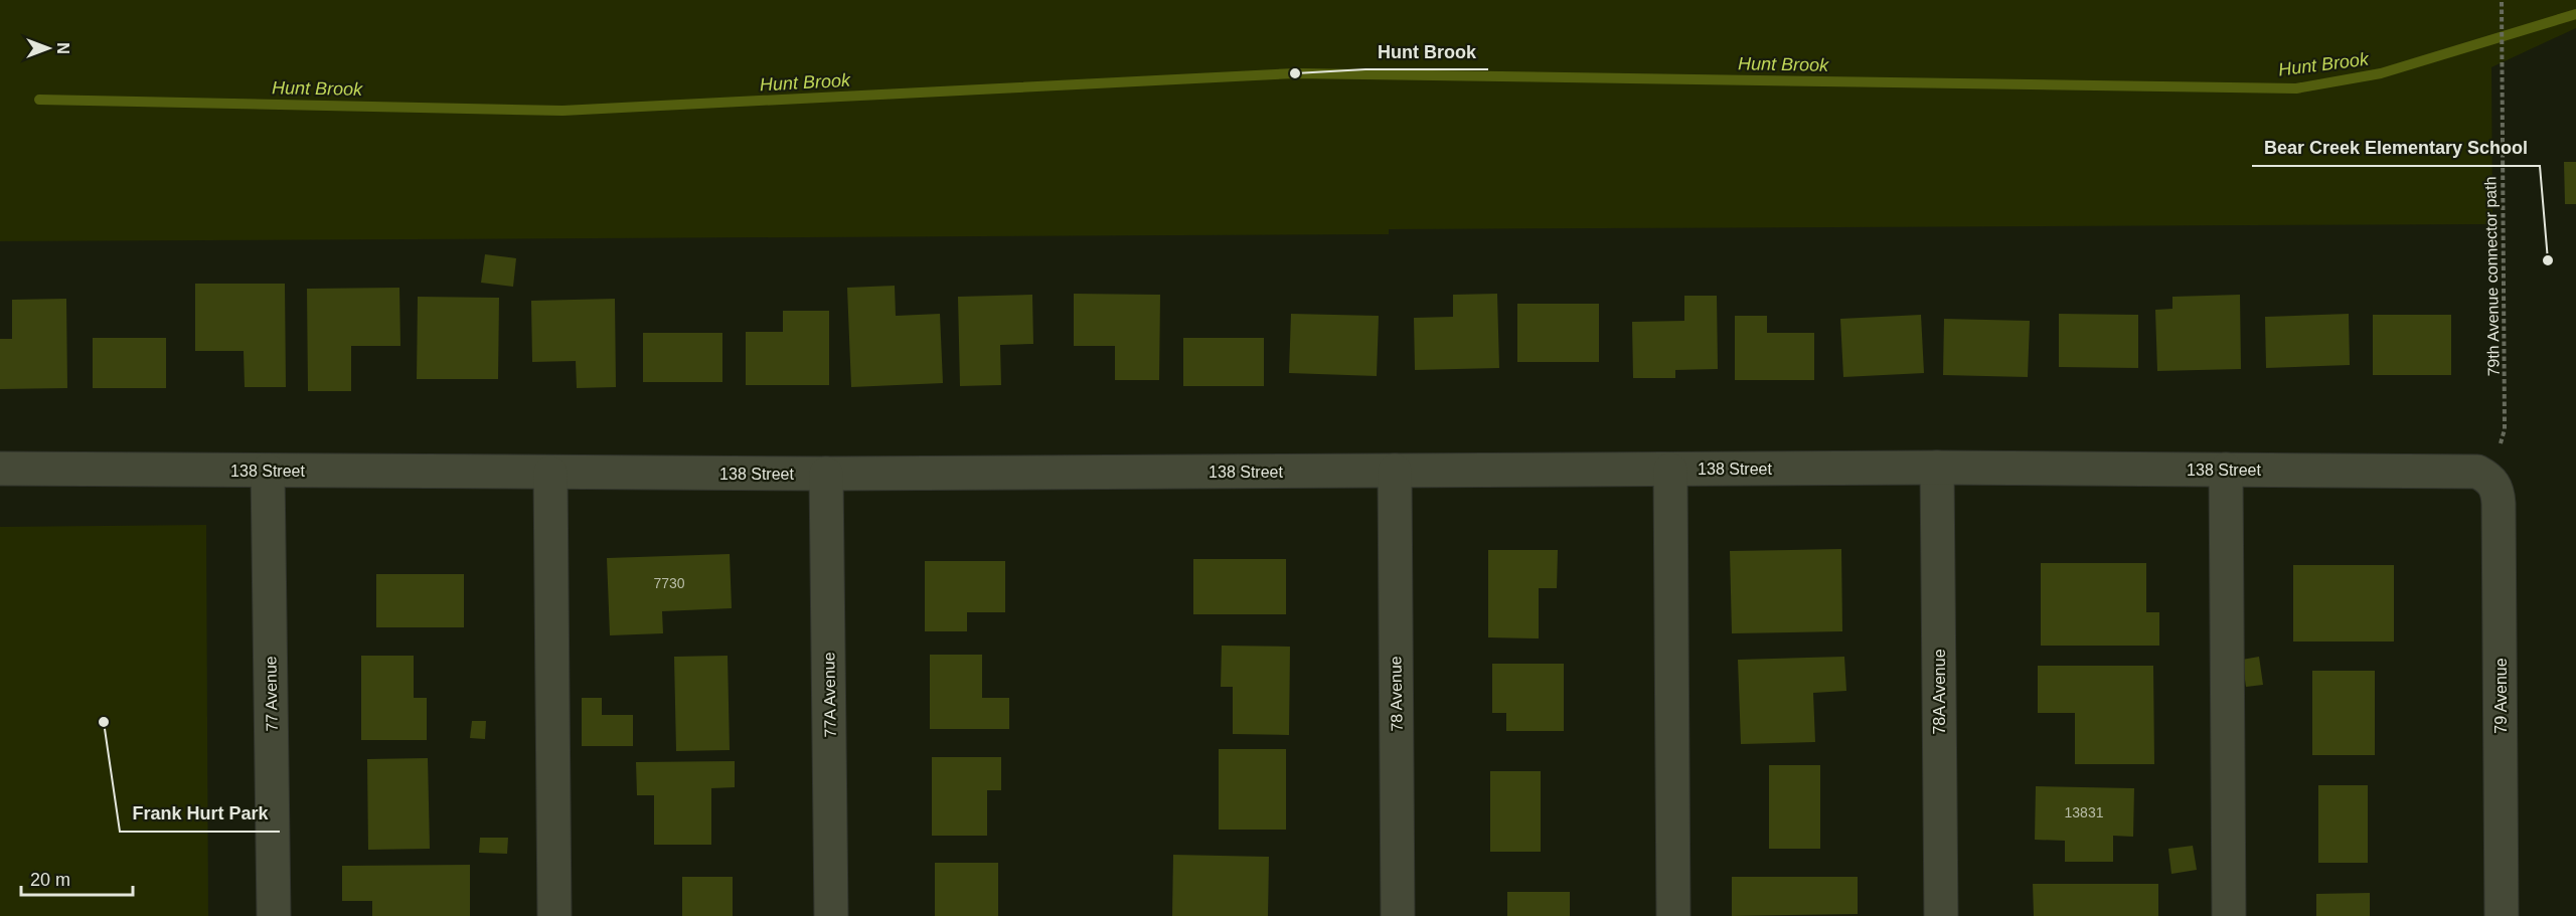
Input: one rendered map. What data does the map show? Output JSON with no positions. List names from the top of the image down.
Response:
{
  "streets": {
    "street": [
      "138 Street",
      "78A Avenue",
      "77 Avenue",
      "78 Avenue",
      "77A Avenue",
      "79 Avenue"
    ],
    "path": ["79th Avenue connector path"]
  },
  "crossings": [
    ["79th Avenue connector path", "138 Street"],
    ["79th Avenue connector path", "79 Avenue"],
    ["138 Street", "78A Avenue"],
    ["138 Street", "77 Avenue"],
    ["138 Street", "78 Avenue"],
    ["138 Street", "77A Avenue"],
    ["138 Street", "79 Avenue"]
  ],
  "water": ["Hunt Brook"],
  "places": ["Hunt Brook", "Bear Creek Elementary School", "Frank Hurt Park"],
  "house_numbers": ["7730", "13831"],
  "scale_bar": "20 m",
  "north": "right"
}
